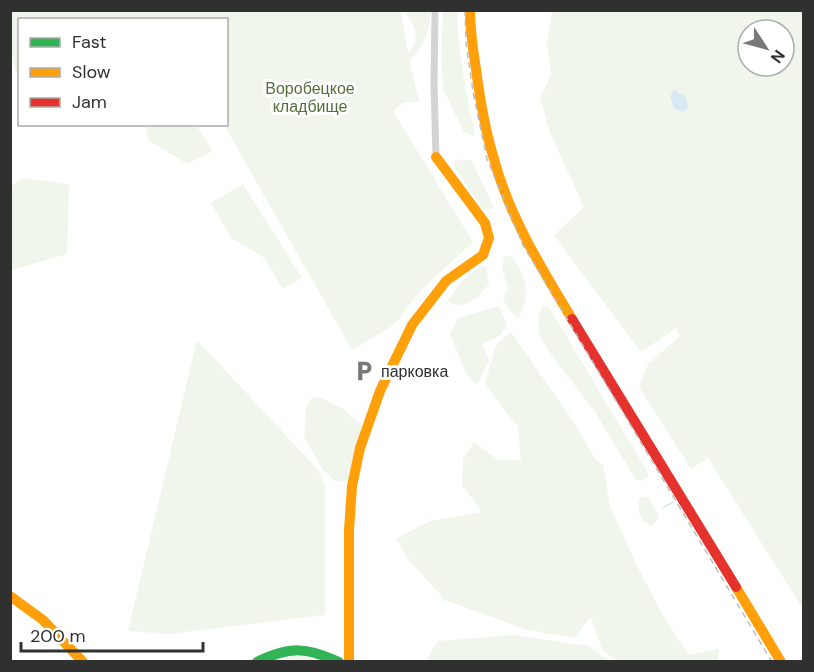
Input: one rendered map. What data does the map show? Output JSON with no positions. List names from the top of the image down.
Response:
{
  "parks": ["Воробецкое кладбище"],
  "places": {
    "parking": ["парковка"]
  },
  "legend": ["Fast", "Slow", "Jam"],
  "scale_bar": "200 m",
  "north": "bottom right"
}
